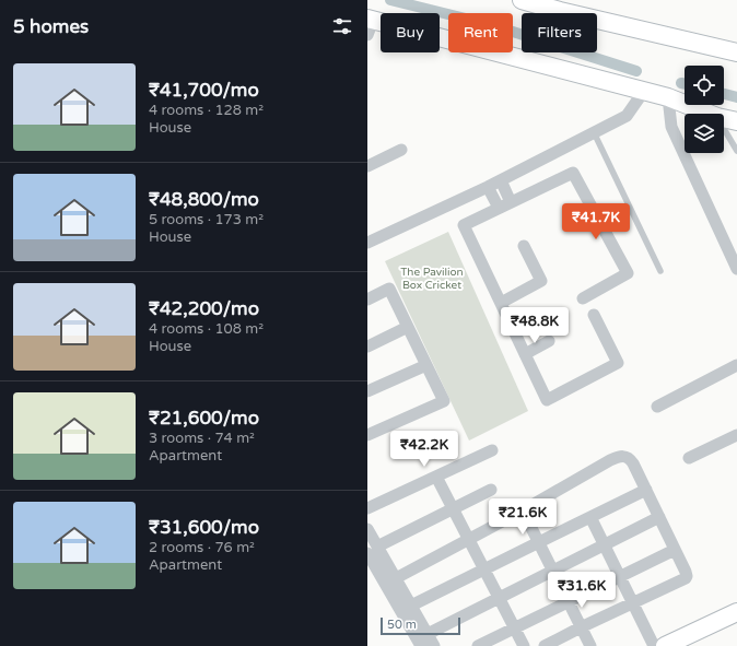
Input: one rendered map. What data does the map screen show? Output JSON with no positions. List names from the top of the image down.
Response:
{
  "parks": ["The Pavilion Box Cricket"],
  "scale_bar": "50 m",
  "page": {
    "heading": "5 homes",
    "chip": ["Buy", "Rent", "Filters"],
    "list": [
      {
        "name": "₹41,700/mo",
        "note": "4 rooms · 128 m² · House"
      },
      {
        "name": "₹48,800/mo",
        "note": "5 rooms · 173 m² · House"
      },
      {
        "name": "₹42,200/mo",
        "note": "4 rooms · 108 m² · House"
      },
      {
        "name": "₹21,600/mo",
        "note": "3 rooms · 74 m² · Apartment"
      },
      {
        "name": "₹31,600/mo",
        "note": "2 rooms · 76 m² · Apartment"
      }
    ],
    "price": [
      "₹41.7K",
      "₹48.8K",
      "₹42.2K",
      "₹21.6K",
      "₹31.6K"
    ],
    "scale": "50 m"
  }
}
